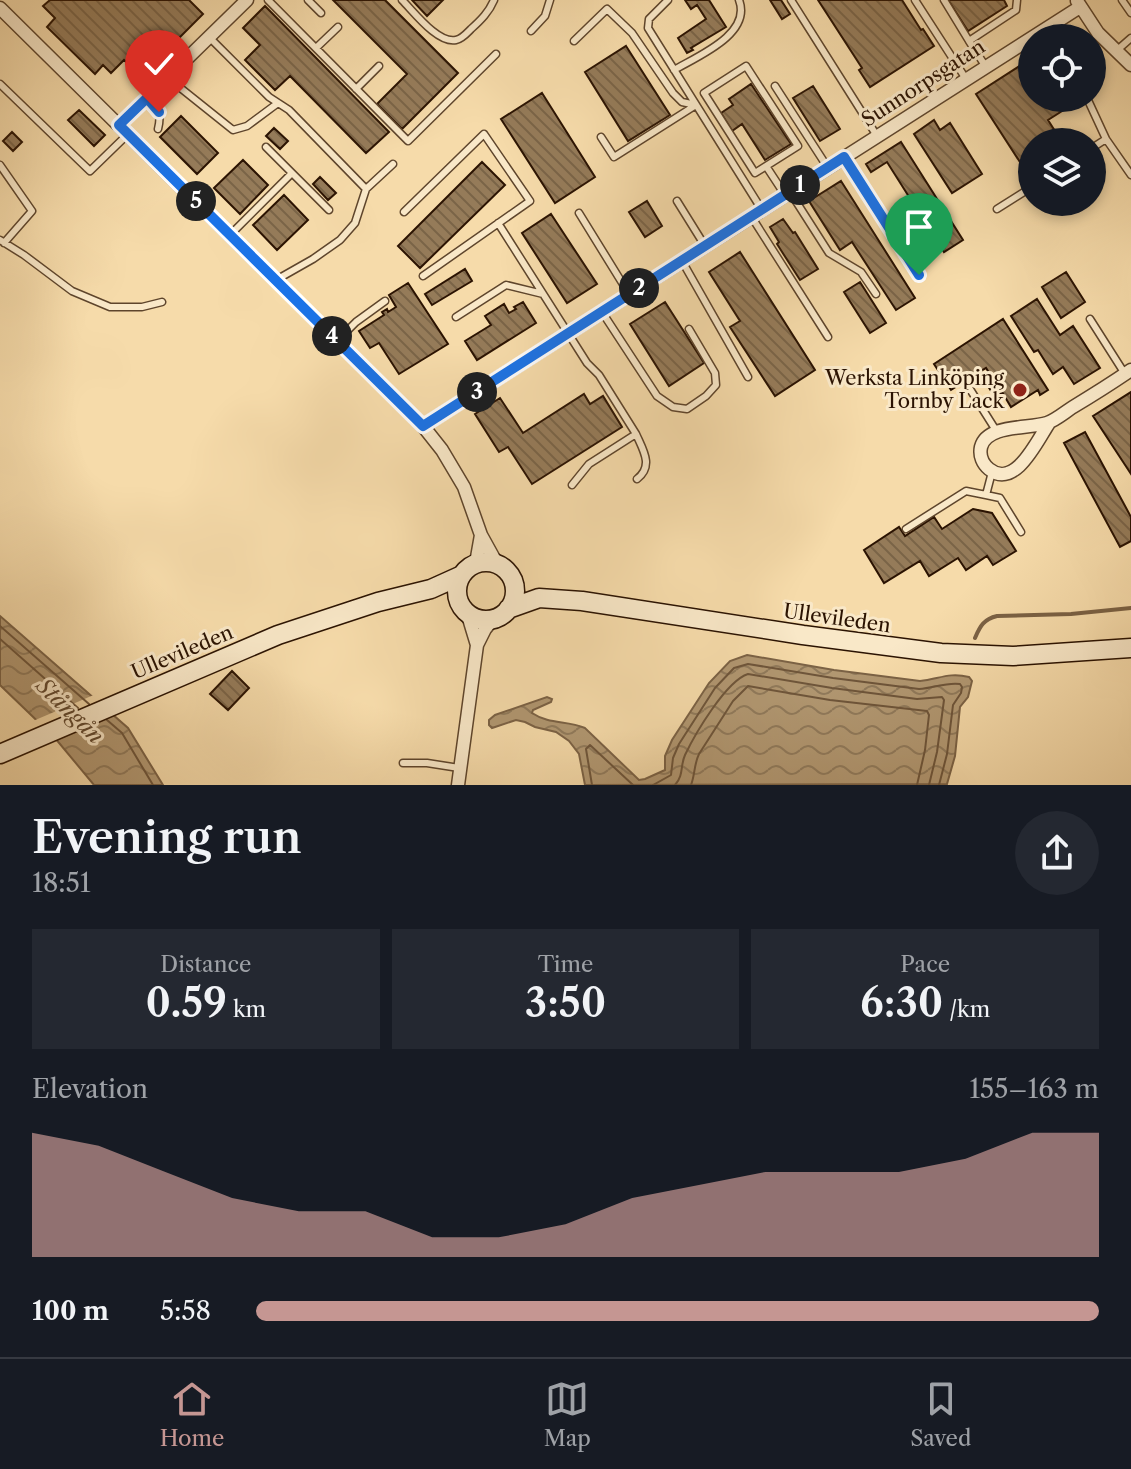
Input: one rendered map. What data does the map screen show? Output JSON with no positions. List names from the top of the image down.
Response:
{
  "streets": {
    "main road": ["Ullevileden"],
    "street": ["Sunnorpsgatan"]
  },
  "water": ["Stångån"],
  "places": ["Werksta Linköping Tornby Lack"],
  "page": {
    "pins": [
      "1",
      "5",
      "2",
      "4",
      "3"
    ],
    "heading": ["Evening run", "18:51"],
    "stats": [
      ["Distance", "0.59 km"],
      ["Time", "3:50"],
      ["Pace", "6:30 /km"]
    ],
    "chart": ["Elevation", "155–163 m"],
    "list": [
      {
        "name": "100 m",
        "note": "5:58"
      }
    ],
    "tabs": ["Home", "Map", "Saved"]
  }
}
